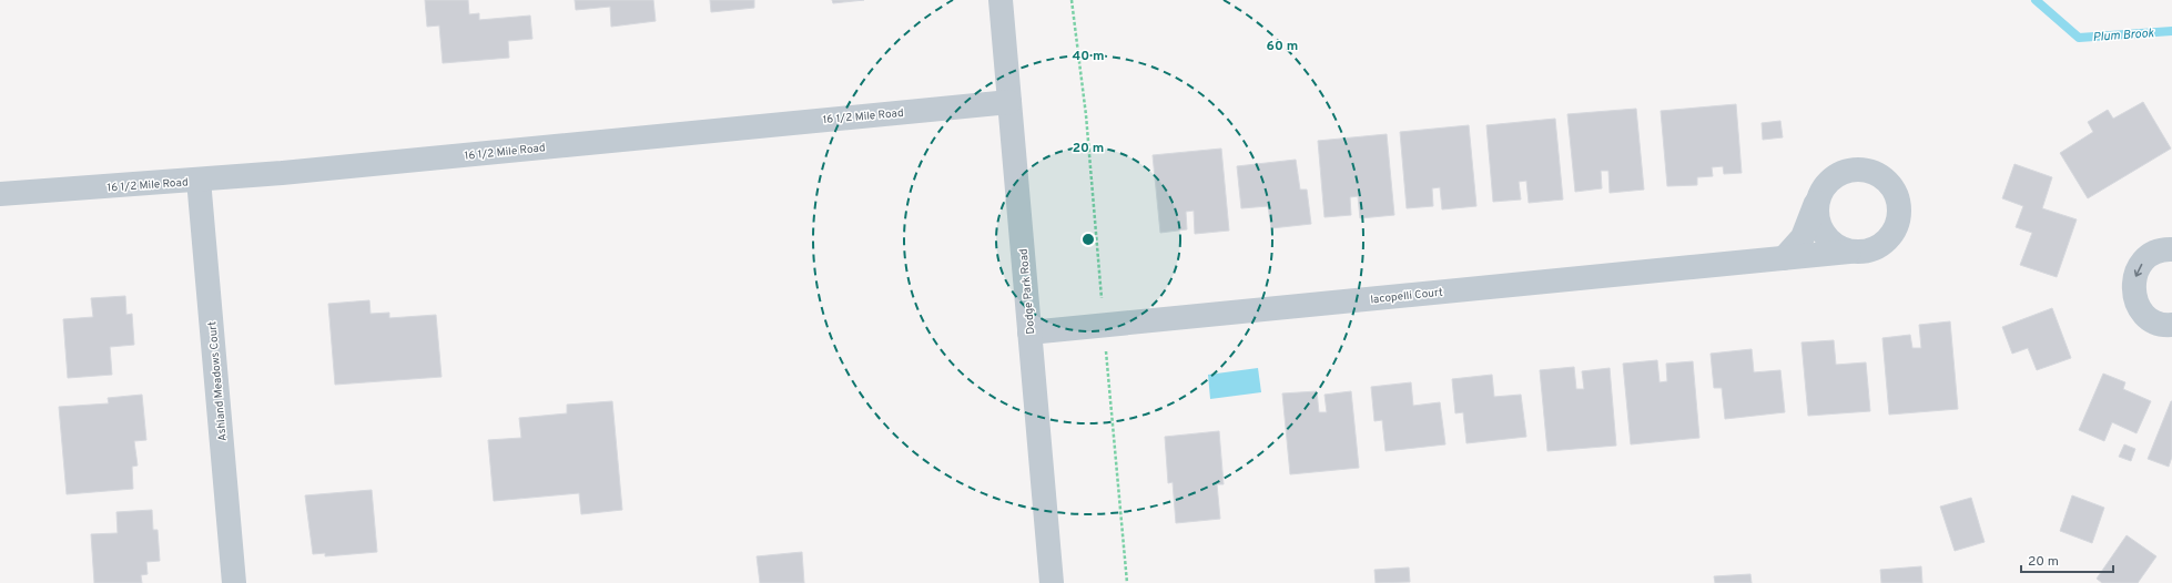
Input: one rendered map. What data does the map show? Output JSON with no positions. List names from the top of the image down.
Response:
{
  "streets": {
    "street": [
      "16 1/2 Mile Road",
      "Dodge Park Road",
      "Iacopelli Court",
      "Ashland Meadows Court"
    ]
  },
  "crossings": [
    ["16 1/2 Mile Road", "Dodge Park Road"],
    ["16 1/2 Mile Road", "Ashland Meadows Court"],
    ["Dodge Park Road", "Iacopelli Court"]
  ],
  "water": ["Plum Brook"],
  "scale_bar": "20 m",
  "rings": ["60 m", "40 m", "20 m"]
}
